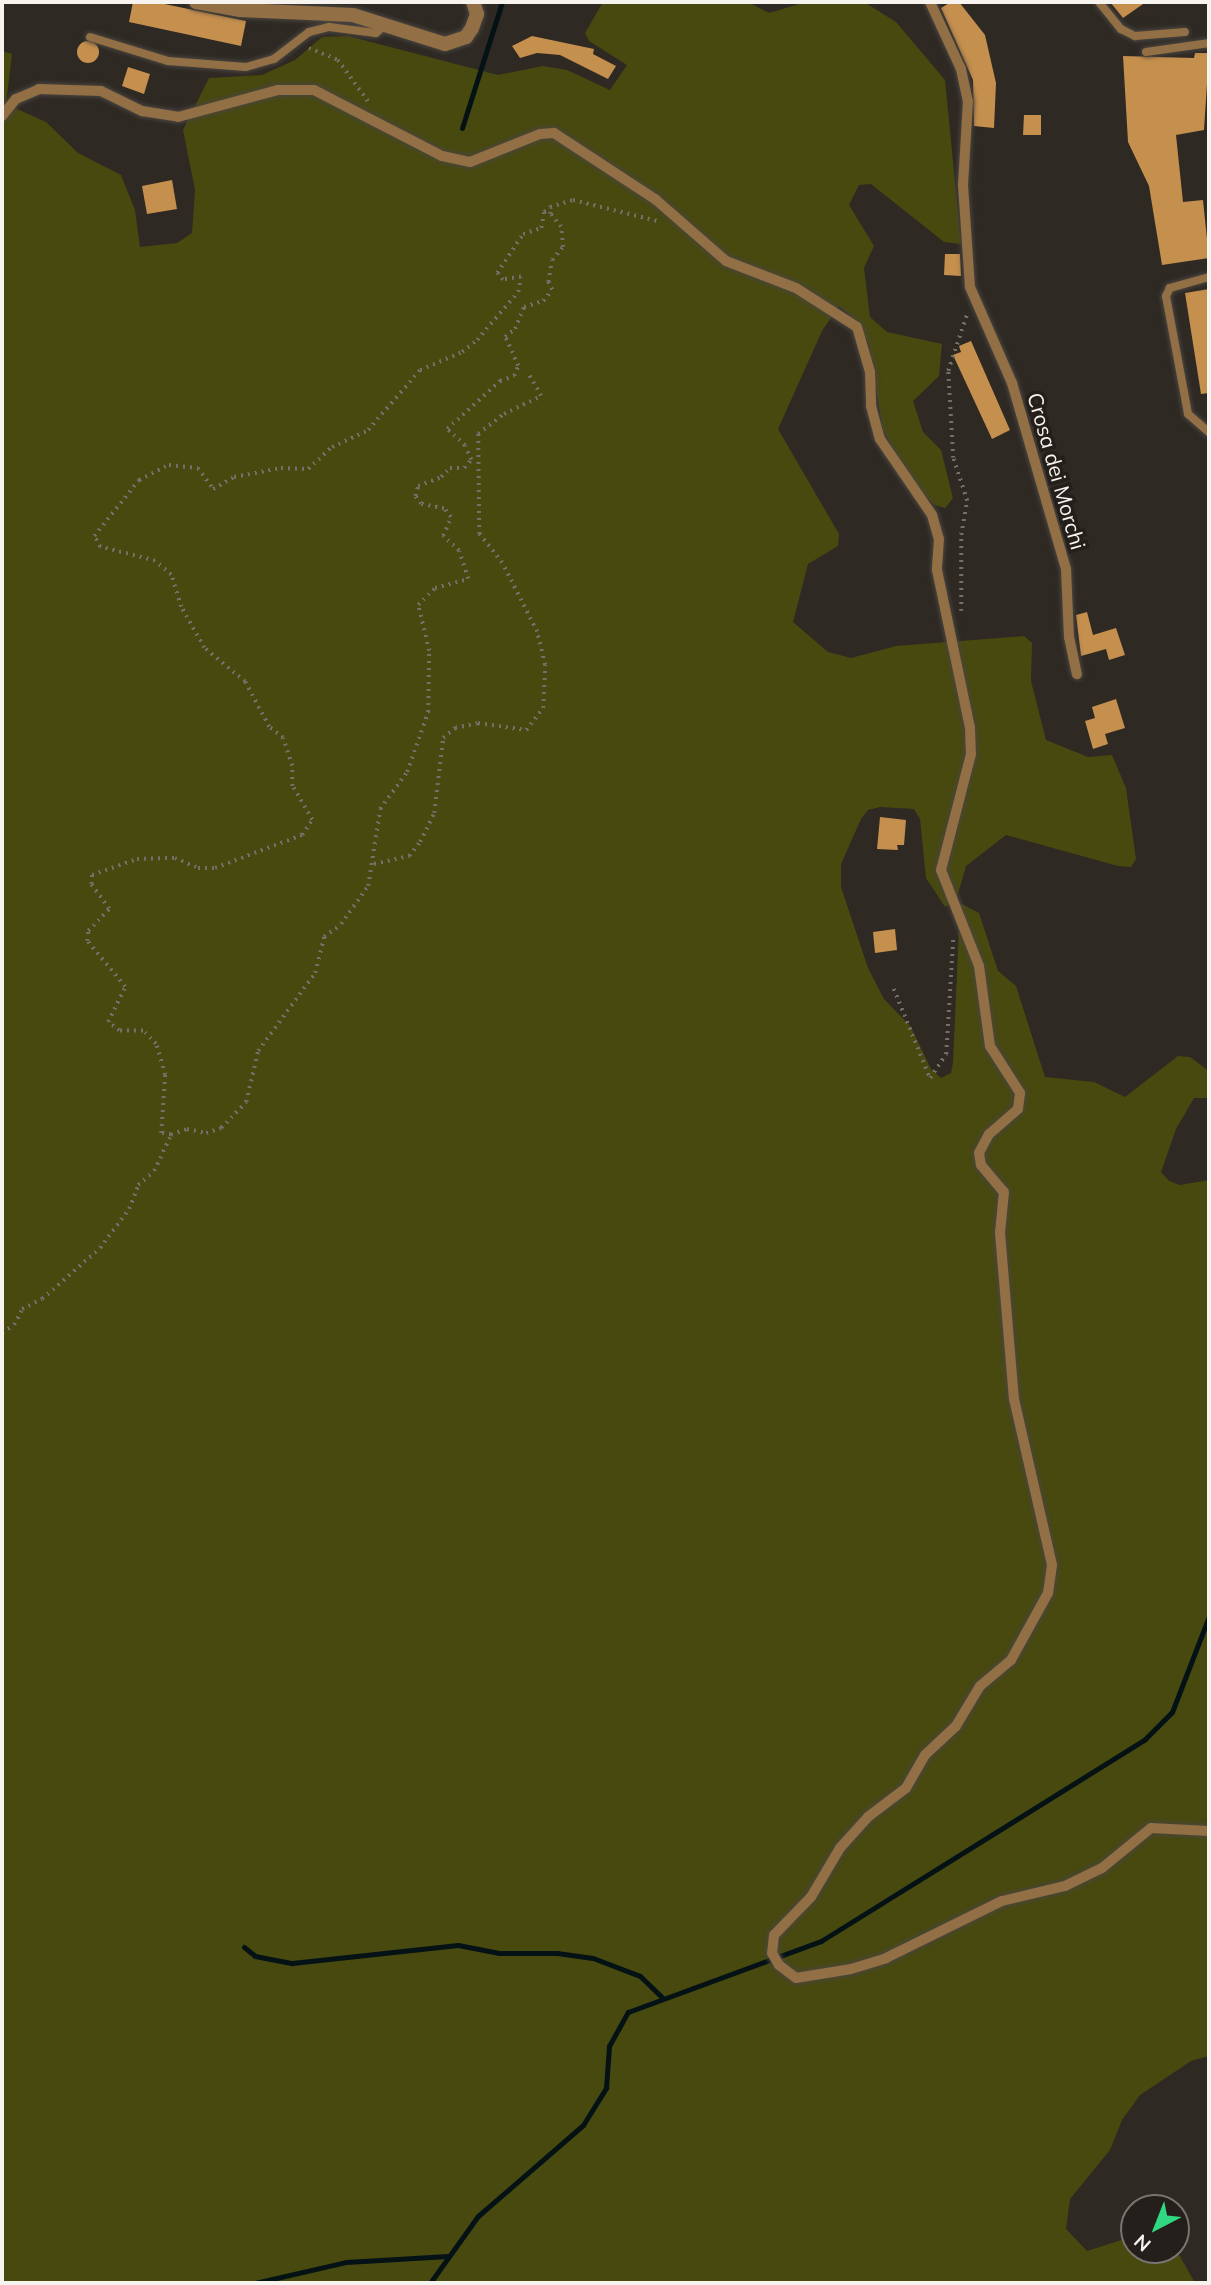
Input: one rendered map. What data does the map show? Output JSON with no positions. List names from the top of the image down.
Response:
{
  "streets": {
    "street": ["Crosa dei Morchi"]
  },
  "north": "bottom left"
}
